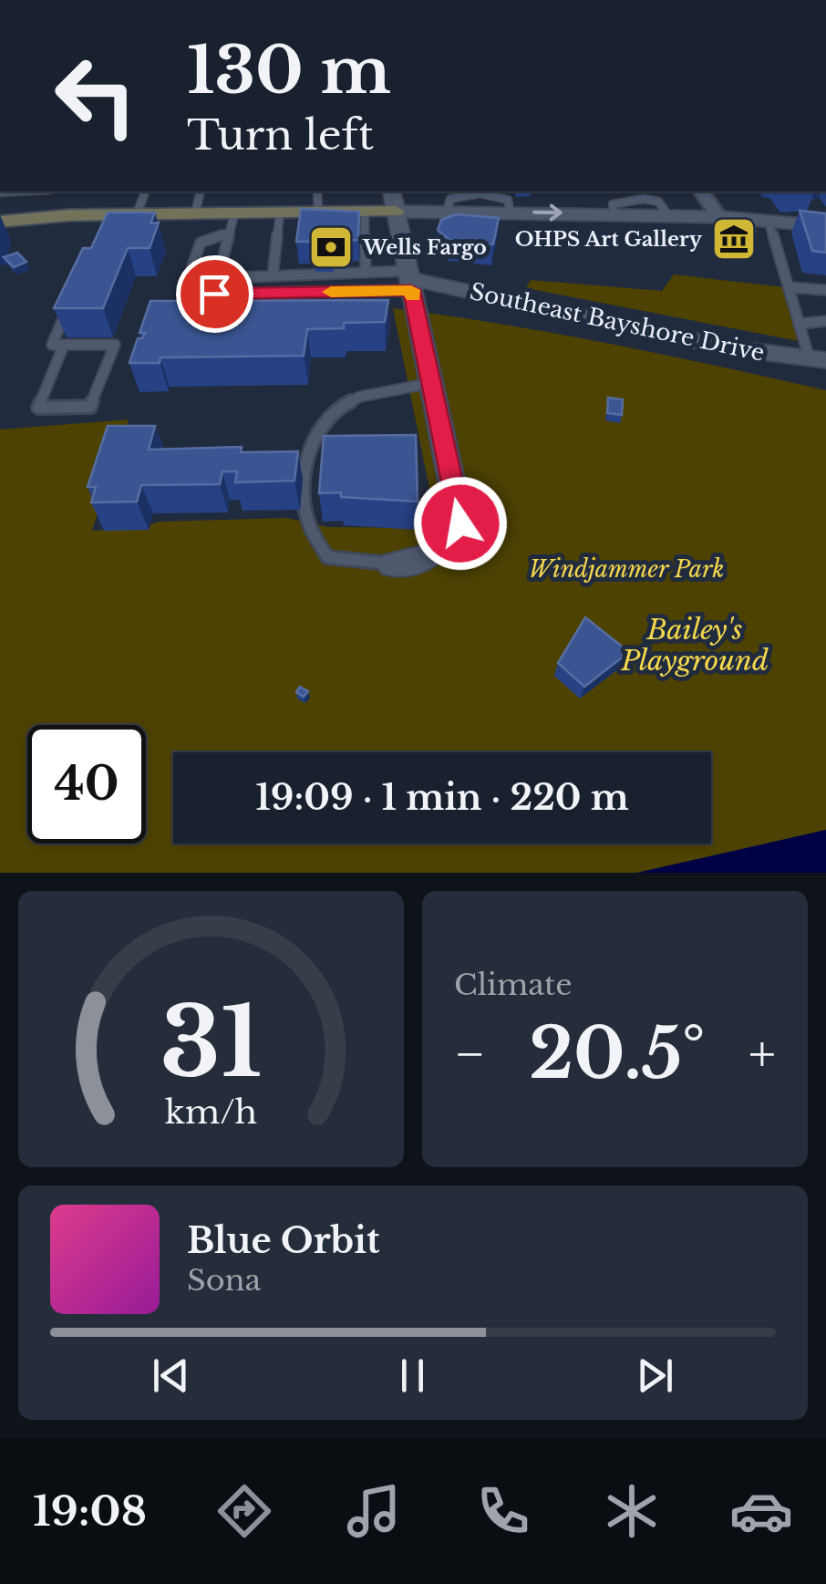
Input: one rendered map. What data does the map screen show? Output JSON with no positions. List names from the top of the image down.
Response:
{
  "streets": {
    "street": ["Southeast Bayshore Drive"]
  },
  "parks": ["Windjammer Park", "Bailey's Playground"],
  "places": {
    "museum": ["OHPS Art Gallery"],
    "bank": ["Wells Fargo"]
  },
  "page": {
    "turn": ["130 m", "Turn left"],
    "limit": "40",
    "trip": "19:09 · 1 min · 220 m",
    "tile": "Climate",
    "heat": ["−", "20.5°", "+"],
    "song": ["Blue Orbit", "Sona"],
    "tabs": "19:08",
    "gauge": ["31", "km/h"]
  }
}
